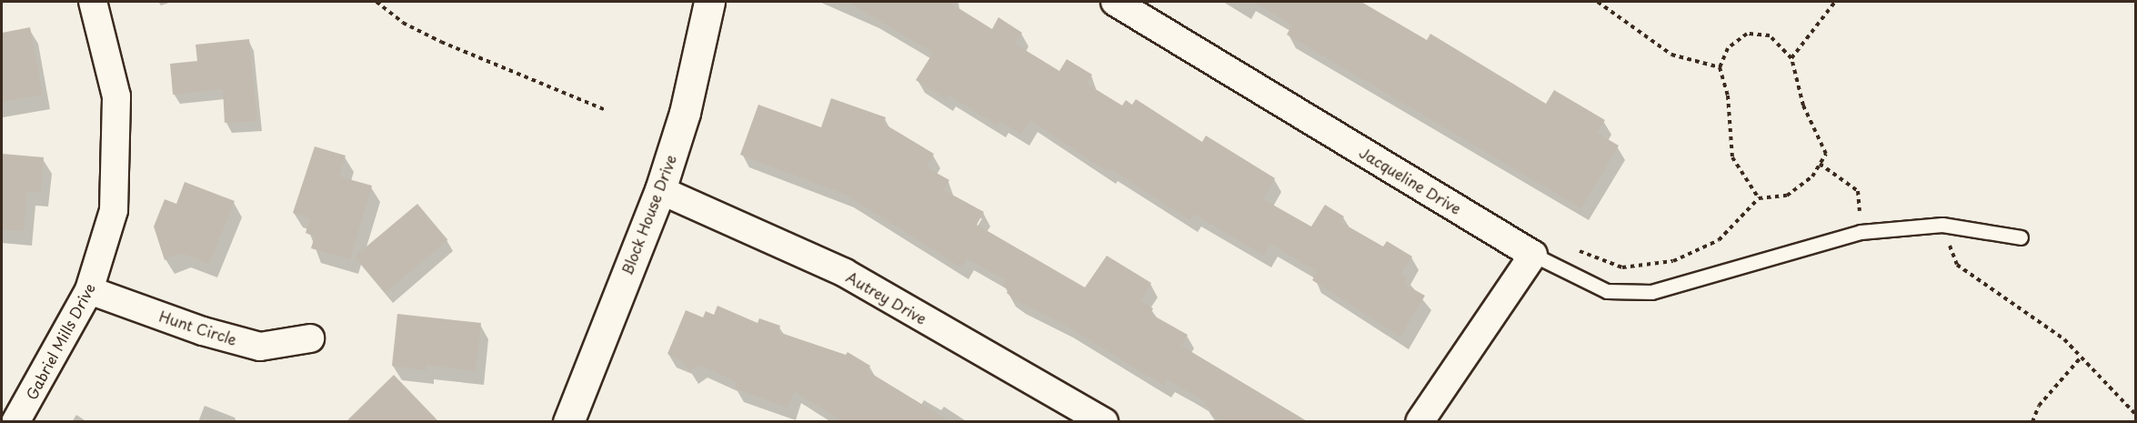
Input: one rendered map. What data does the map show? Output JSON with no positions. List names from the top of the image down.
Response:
{
  "streets": {
    "street": [
      "Jacqueline Drive",
      "Block House Drive",
      "Autrey Drive",
      "Hunt Circle",
      "Gabriel Mills Drive"
    ]
  },
  "crossings": [
    ["Block House Drive", "Autrey Drive"],
    ["Hunt Circle", "Gabriel Mills Drive"]
  ]
}
